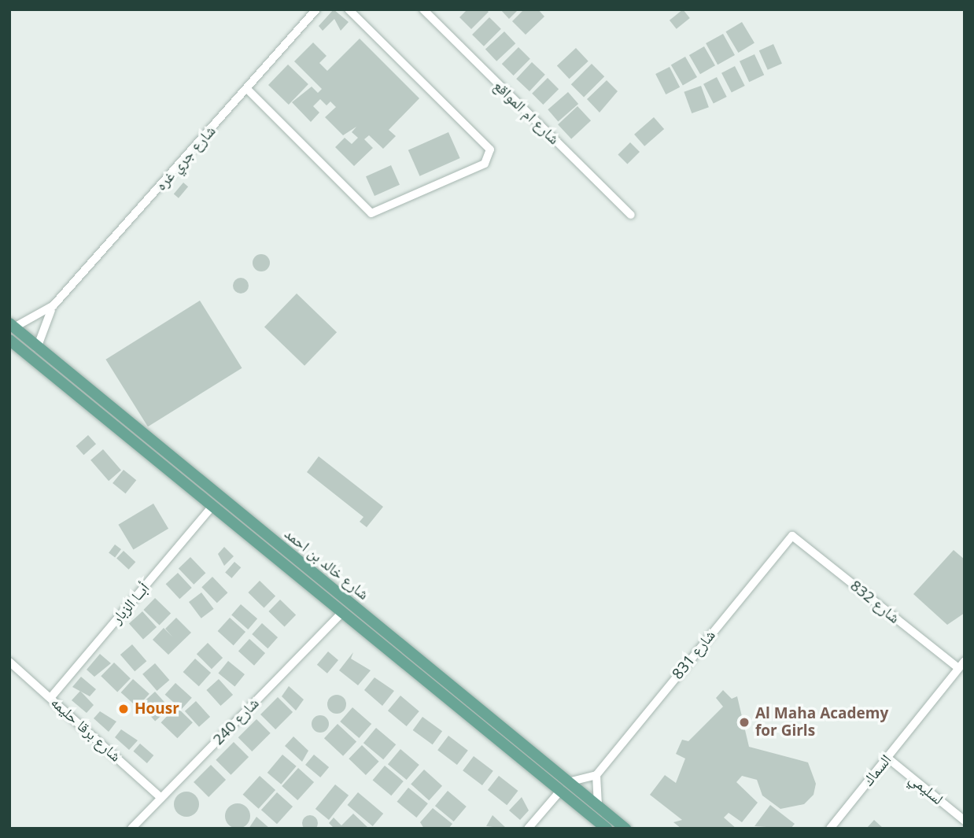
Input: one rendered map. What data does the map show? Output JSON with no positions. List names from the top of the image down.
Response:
{
  "streets": {
    "main road": ["شارع خالد بن احمد"],
    "street": [
      "شارع ام المواقع",
      "شارع جري غره",
      "شارع 832",
      "أبــا الزبار",
      "شارع 831",
      "شارع 240",
      "شارع برقا حليمه",
      "السماك",
      "لسليمي"
    ]
  },
  "crossings": [
    ["شارع جري غره", "شارع خالد بن احمد"],
    ["شارع خالد بن احمد", "أبــا الزبار"],
    ["شارع خالد بن احمد", "شارع 240"],
    ["شارع 832", "شارع 831"],
    ["شارع 832", "السماك"],
    ["أبــا الزبار", "شارع برقا حليمه"],
    ["شارع 240", "شارع برقا حليمه"],
    ["السماك", "لسليمي"]
  ],
  "places": ["Housr", "Al Maha Academy for Girls"]
}
